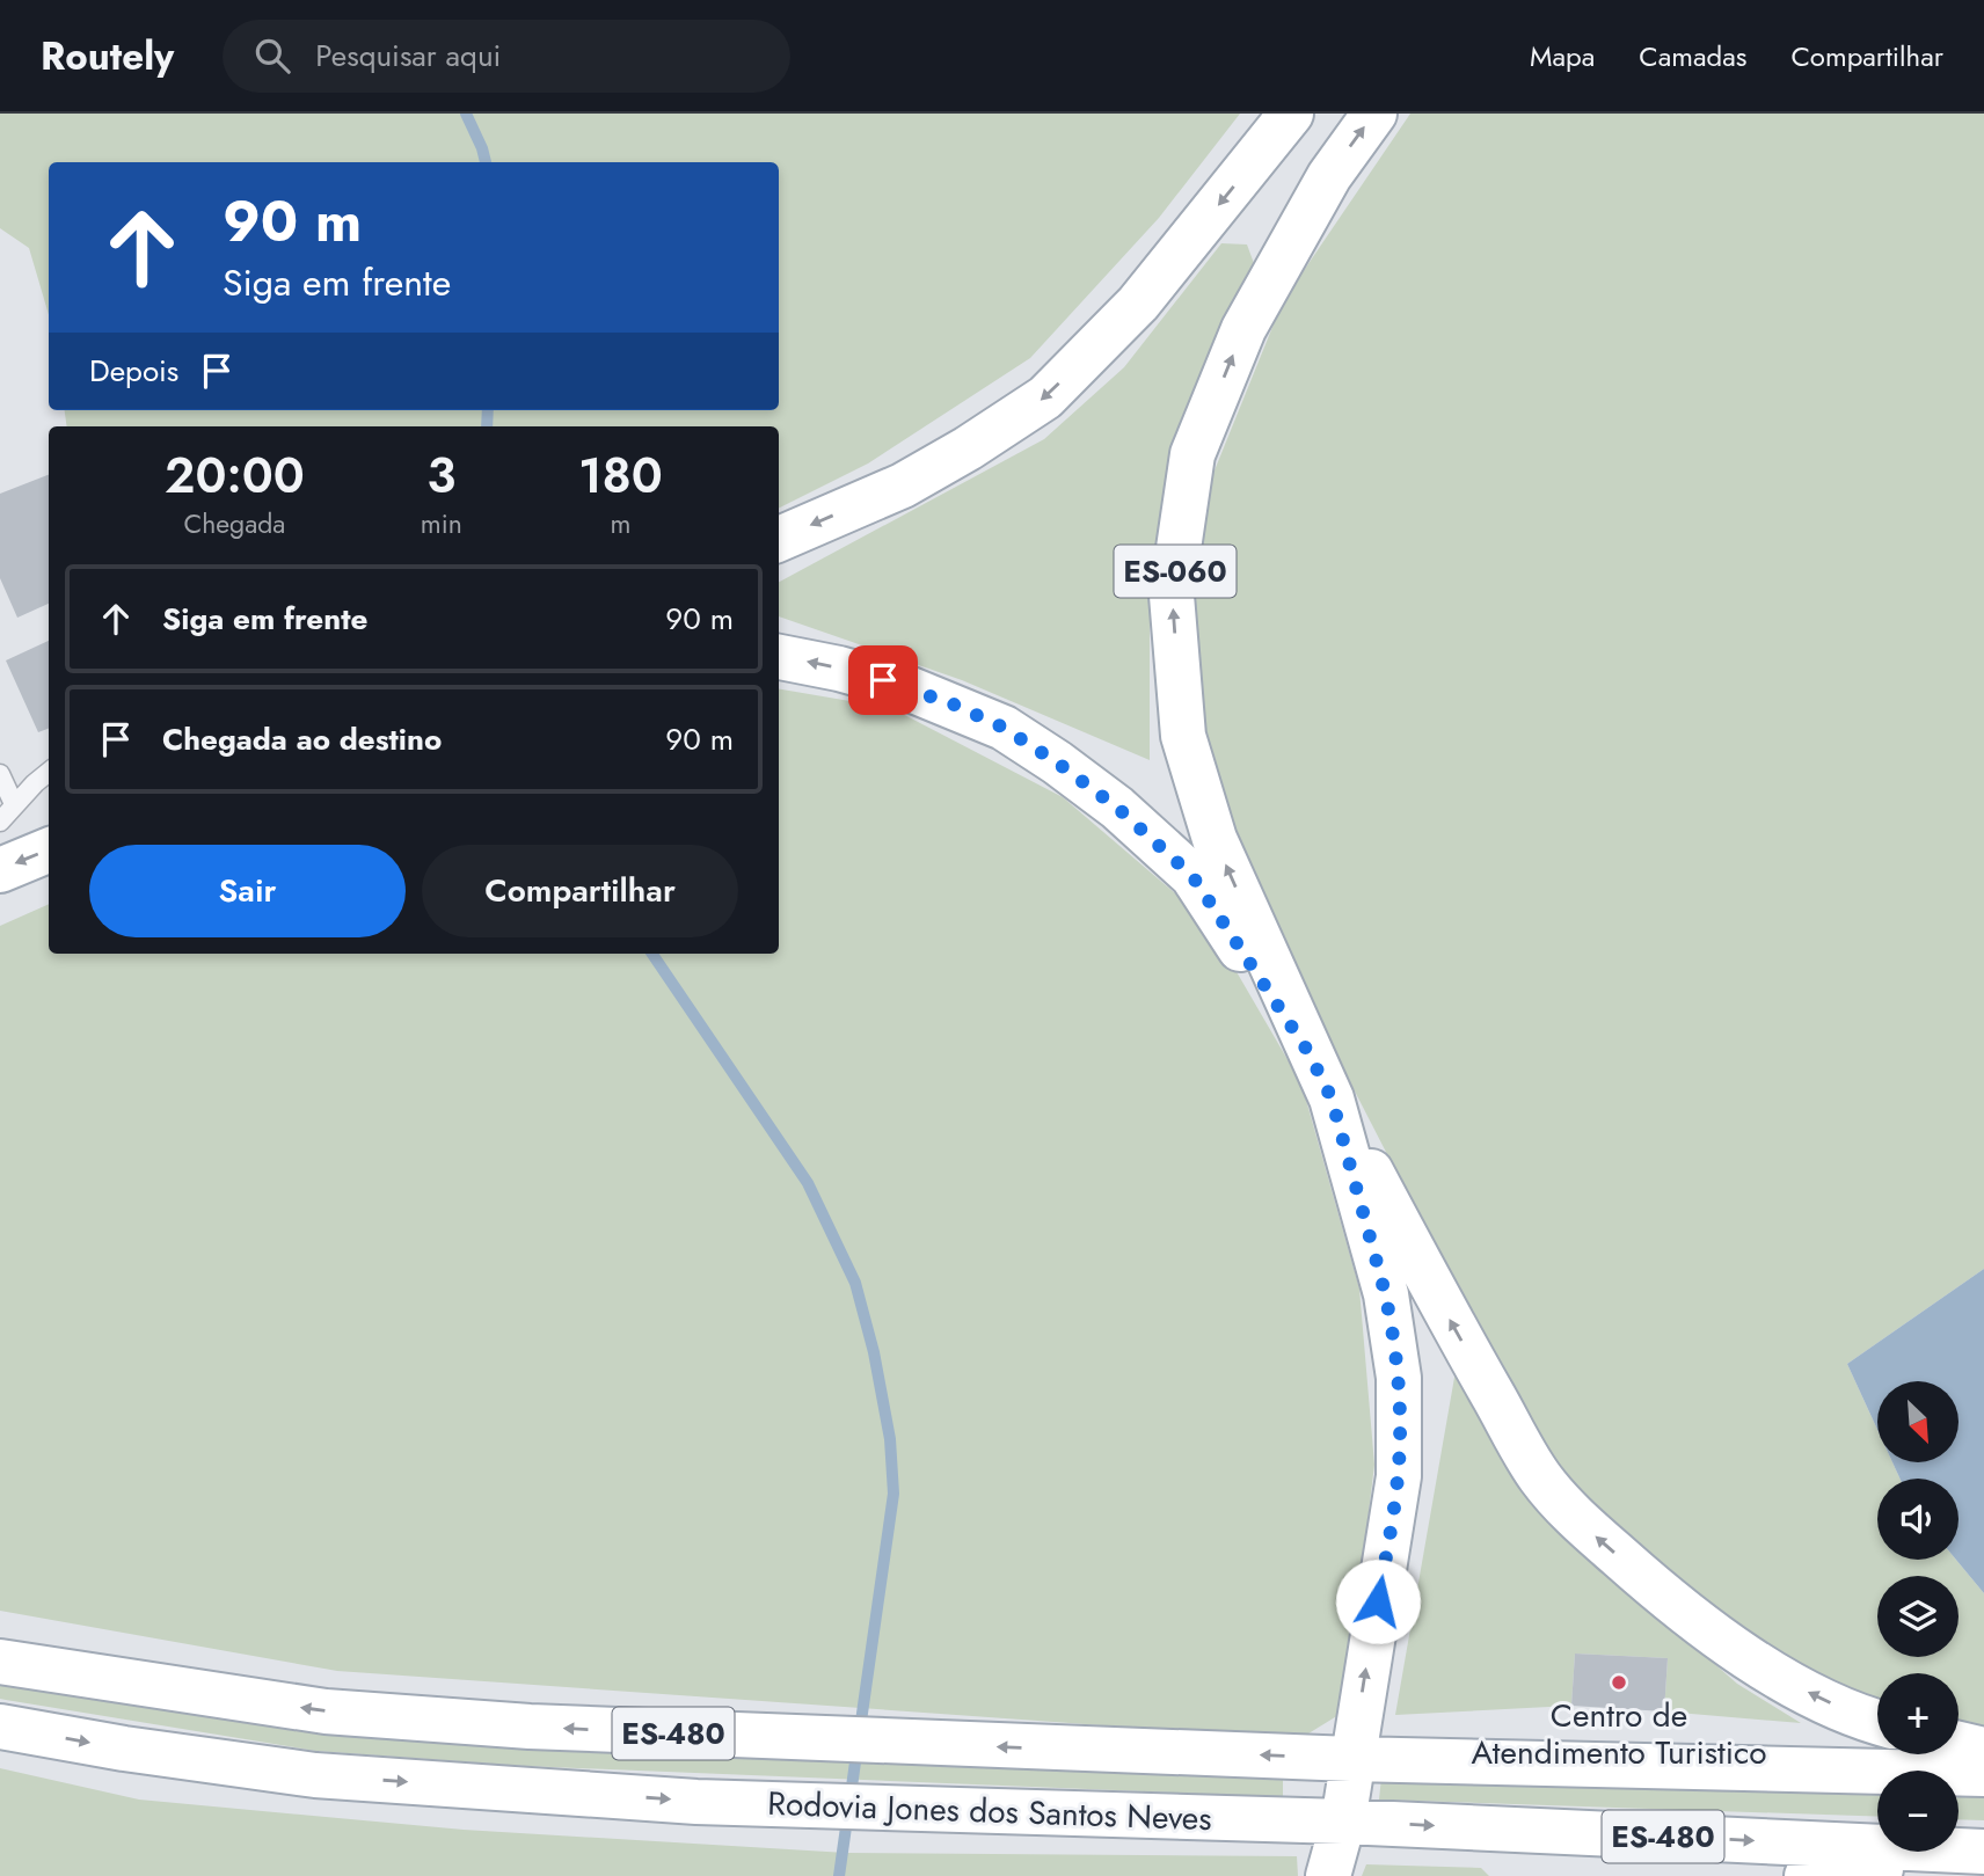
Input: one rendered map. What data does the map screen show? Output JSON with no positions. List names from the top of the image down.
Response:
{
  "streets": {
    "main road": ["ES-060", "ES-480", "Rodovia Jones dos Santos Neves"]
  },
  "crossings": [
    ["ES-060", "Rodovia Jones dos Santos Neves"]
  ],
  "places": ["Centro de Atendimento Turistico"],
  "north": "bottom right",
  "page": {
    "header": "Routely",
    "search": "Pesquisar aqui",
    "nav": ["Mapa", "Camadas", "Compartilhar"],
    "turn": ["90 m", "Siga em frente"],
    "then": "Depois",
    "eta": [
      "20:00",
      "Chegada",
      "3",
      "min",
      "180",
      "m"
    ],
    "list": [
      {
        "name": "Siga em frente",
        "value": "90 m"
      },
      {
        "name": "Chegada ao destino",
        "value": "90 m"
      }
    ],
    "buttons": ["Sair", "Compartilhar"],
    "map_buttons": ["+", "−"]
  }
}
